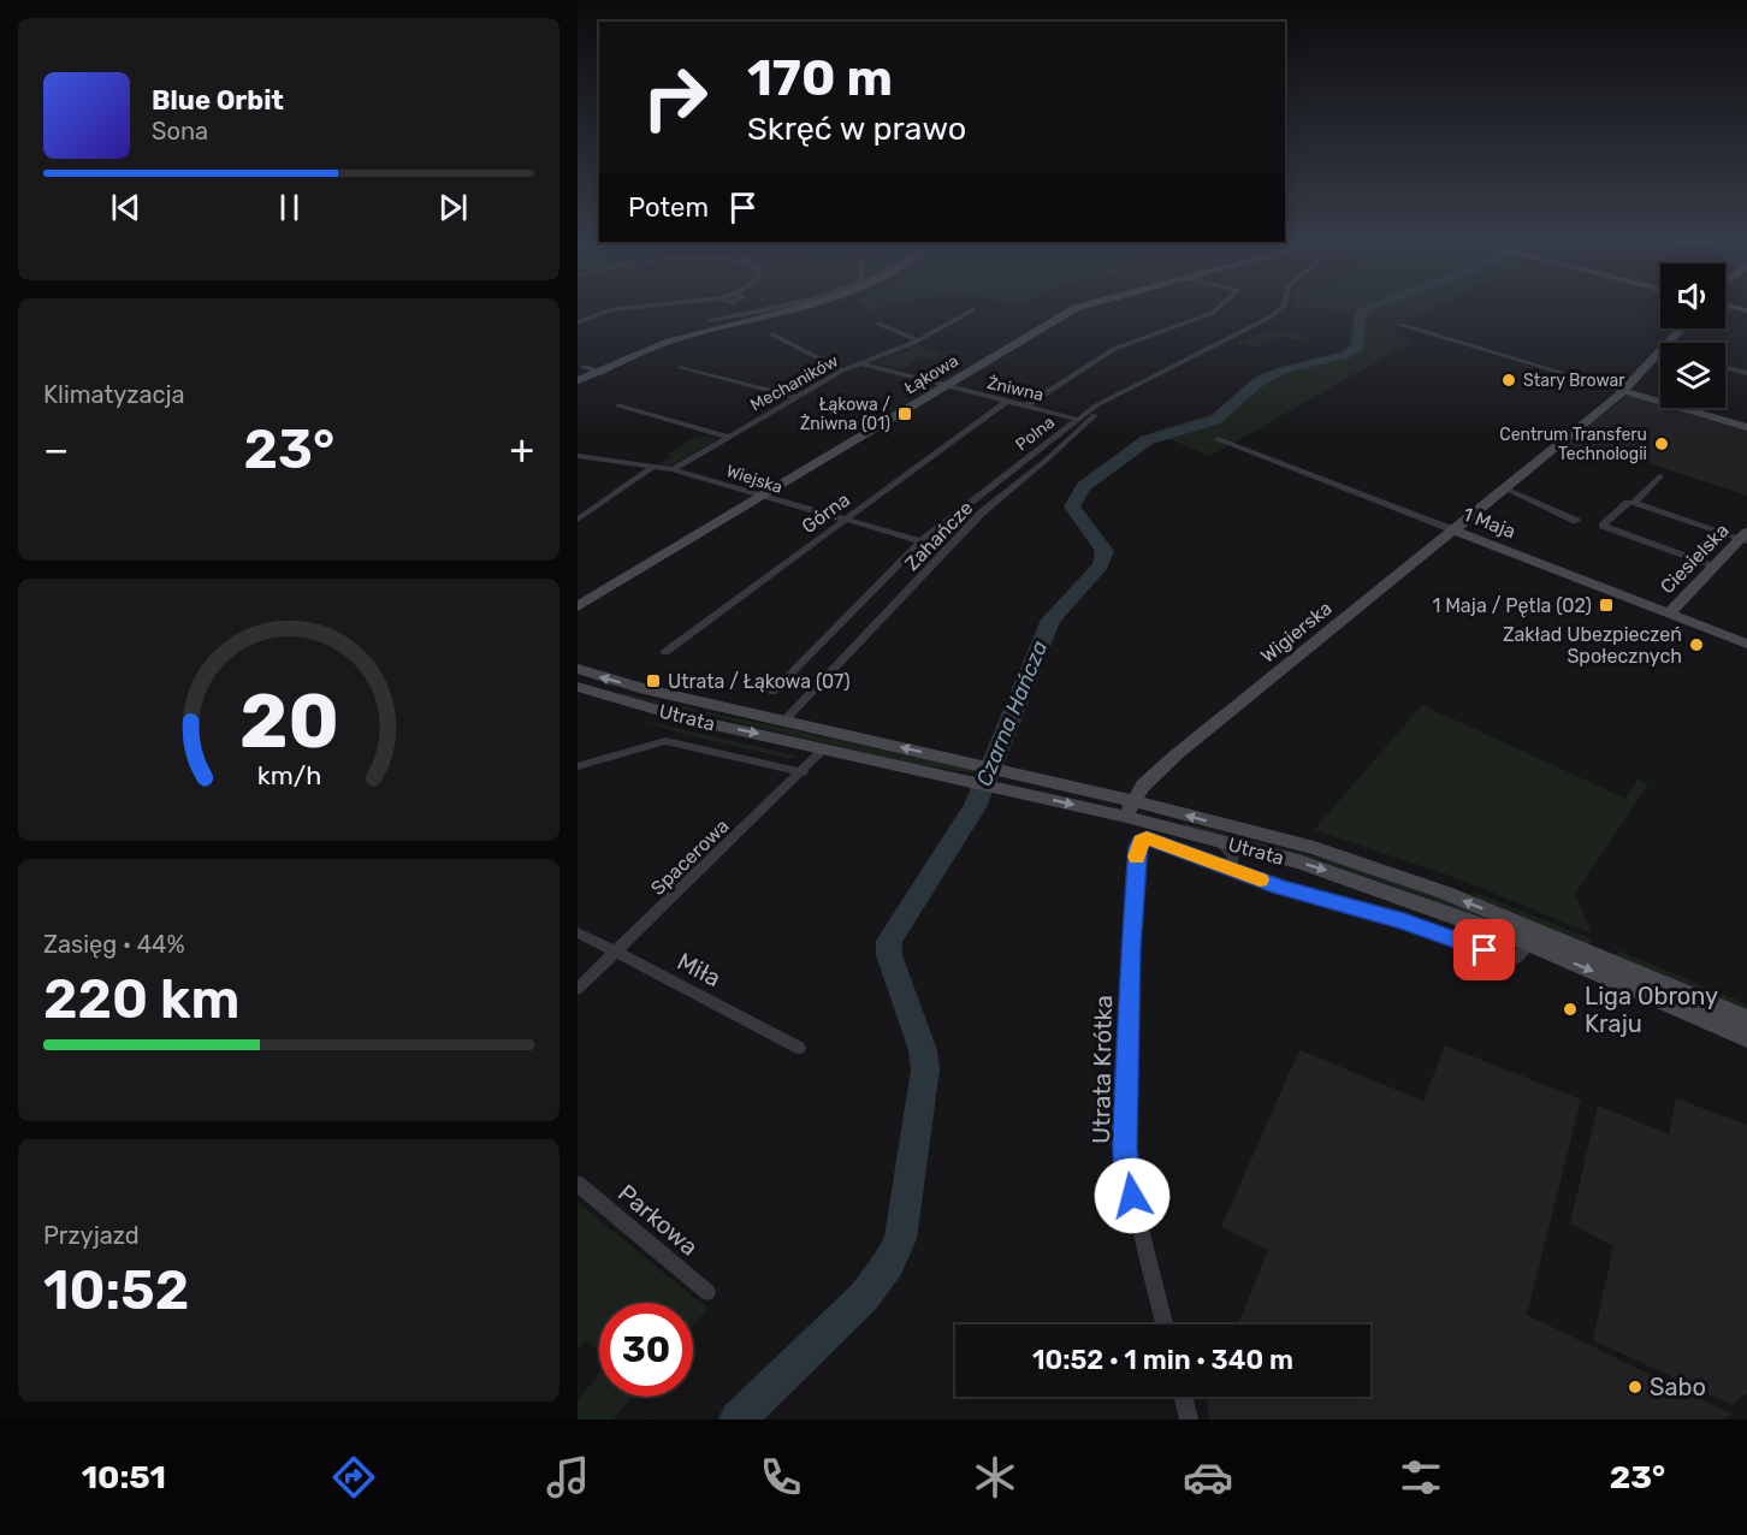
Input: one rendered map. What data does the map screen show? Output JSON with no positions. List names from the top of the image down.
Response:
{
  "streets": {
    "main road": [
      "Łąkowa",
      "1 Maja",
      "Ciesielska",
      "Wigierska",
      "Utrata"
    ],
    "street": [
      "Mechaników",
      "Żniwna",
      "Polna",
      "Wiejska",
      "Górna",
      "Zahańcze",
      "Spacerowa",
      "Miła",
      "Utrata Krótka",
      "Parkowa"
    ]
  },
  "crossings": [
    ["Łąkowa", "Żniwna"],
    ["Łąkowa", "Wiejska"],
    ["Mechaników", "Żniwna"],
    ["Mechaników", "Wiejska"],
    ["Żniwna", "Polna"],
    ["Żniwna", "Górna"],
    ["Polna", "Wiejska"],
    ["Polna", "Zahańcze"],
    ["Wiejska", "Górna"],
    ["1 Maja", "Ciesielska"],
    ["1 Maja", "Wigierska"],
    ["Zahańcze", "Utrata"],
    ["Wigierska", "Utrata"],
    ["Utrata", "Spacerowa"],
    ["Spacerowa", "Miła"]
  ],
  "water": ["Czarna Hańcza"],
  "places": {
    "other": [
      "Stary Browar",
      "Centrum Transferu Technologii",
      "Zakład Ubezpieczeń Społecznych",
      "Liga Obrony Kraju",
      "Sabo"
    ],
    "transit": ["Łąkowa / Żniwna (01)", "1 Maja / Pętla (02)", "Utrata / Łąkowa (07)"]
  },
  "page": {
    "turn": ["170 m", "Skręć w prawo"],
    "song": ["Blue Orbit", "Sona"],
    "then": "Potem",
    "tile": [
      "Klimatyzacja",
      ["Zasięg · 44%", "220 km"],
      ["Przyjazd", "10:52"]
    ],
    "heat": ["−", "23°", "+"],
    "limit": "30",
    "trip": "10:52 · 1 min · 340 m",
    "tabs": ["10:51", "23°"],
    "gauge": ["20", "km/h"]
  }
}
